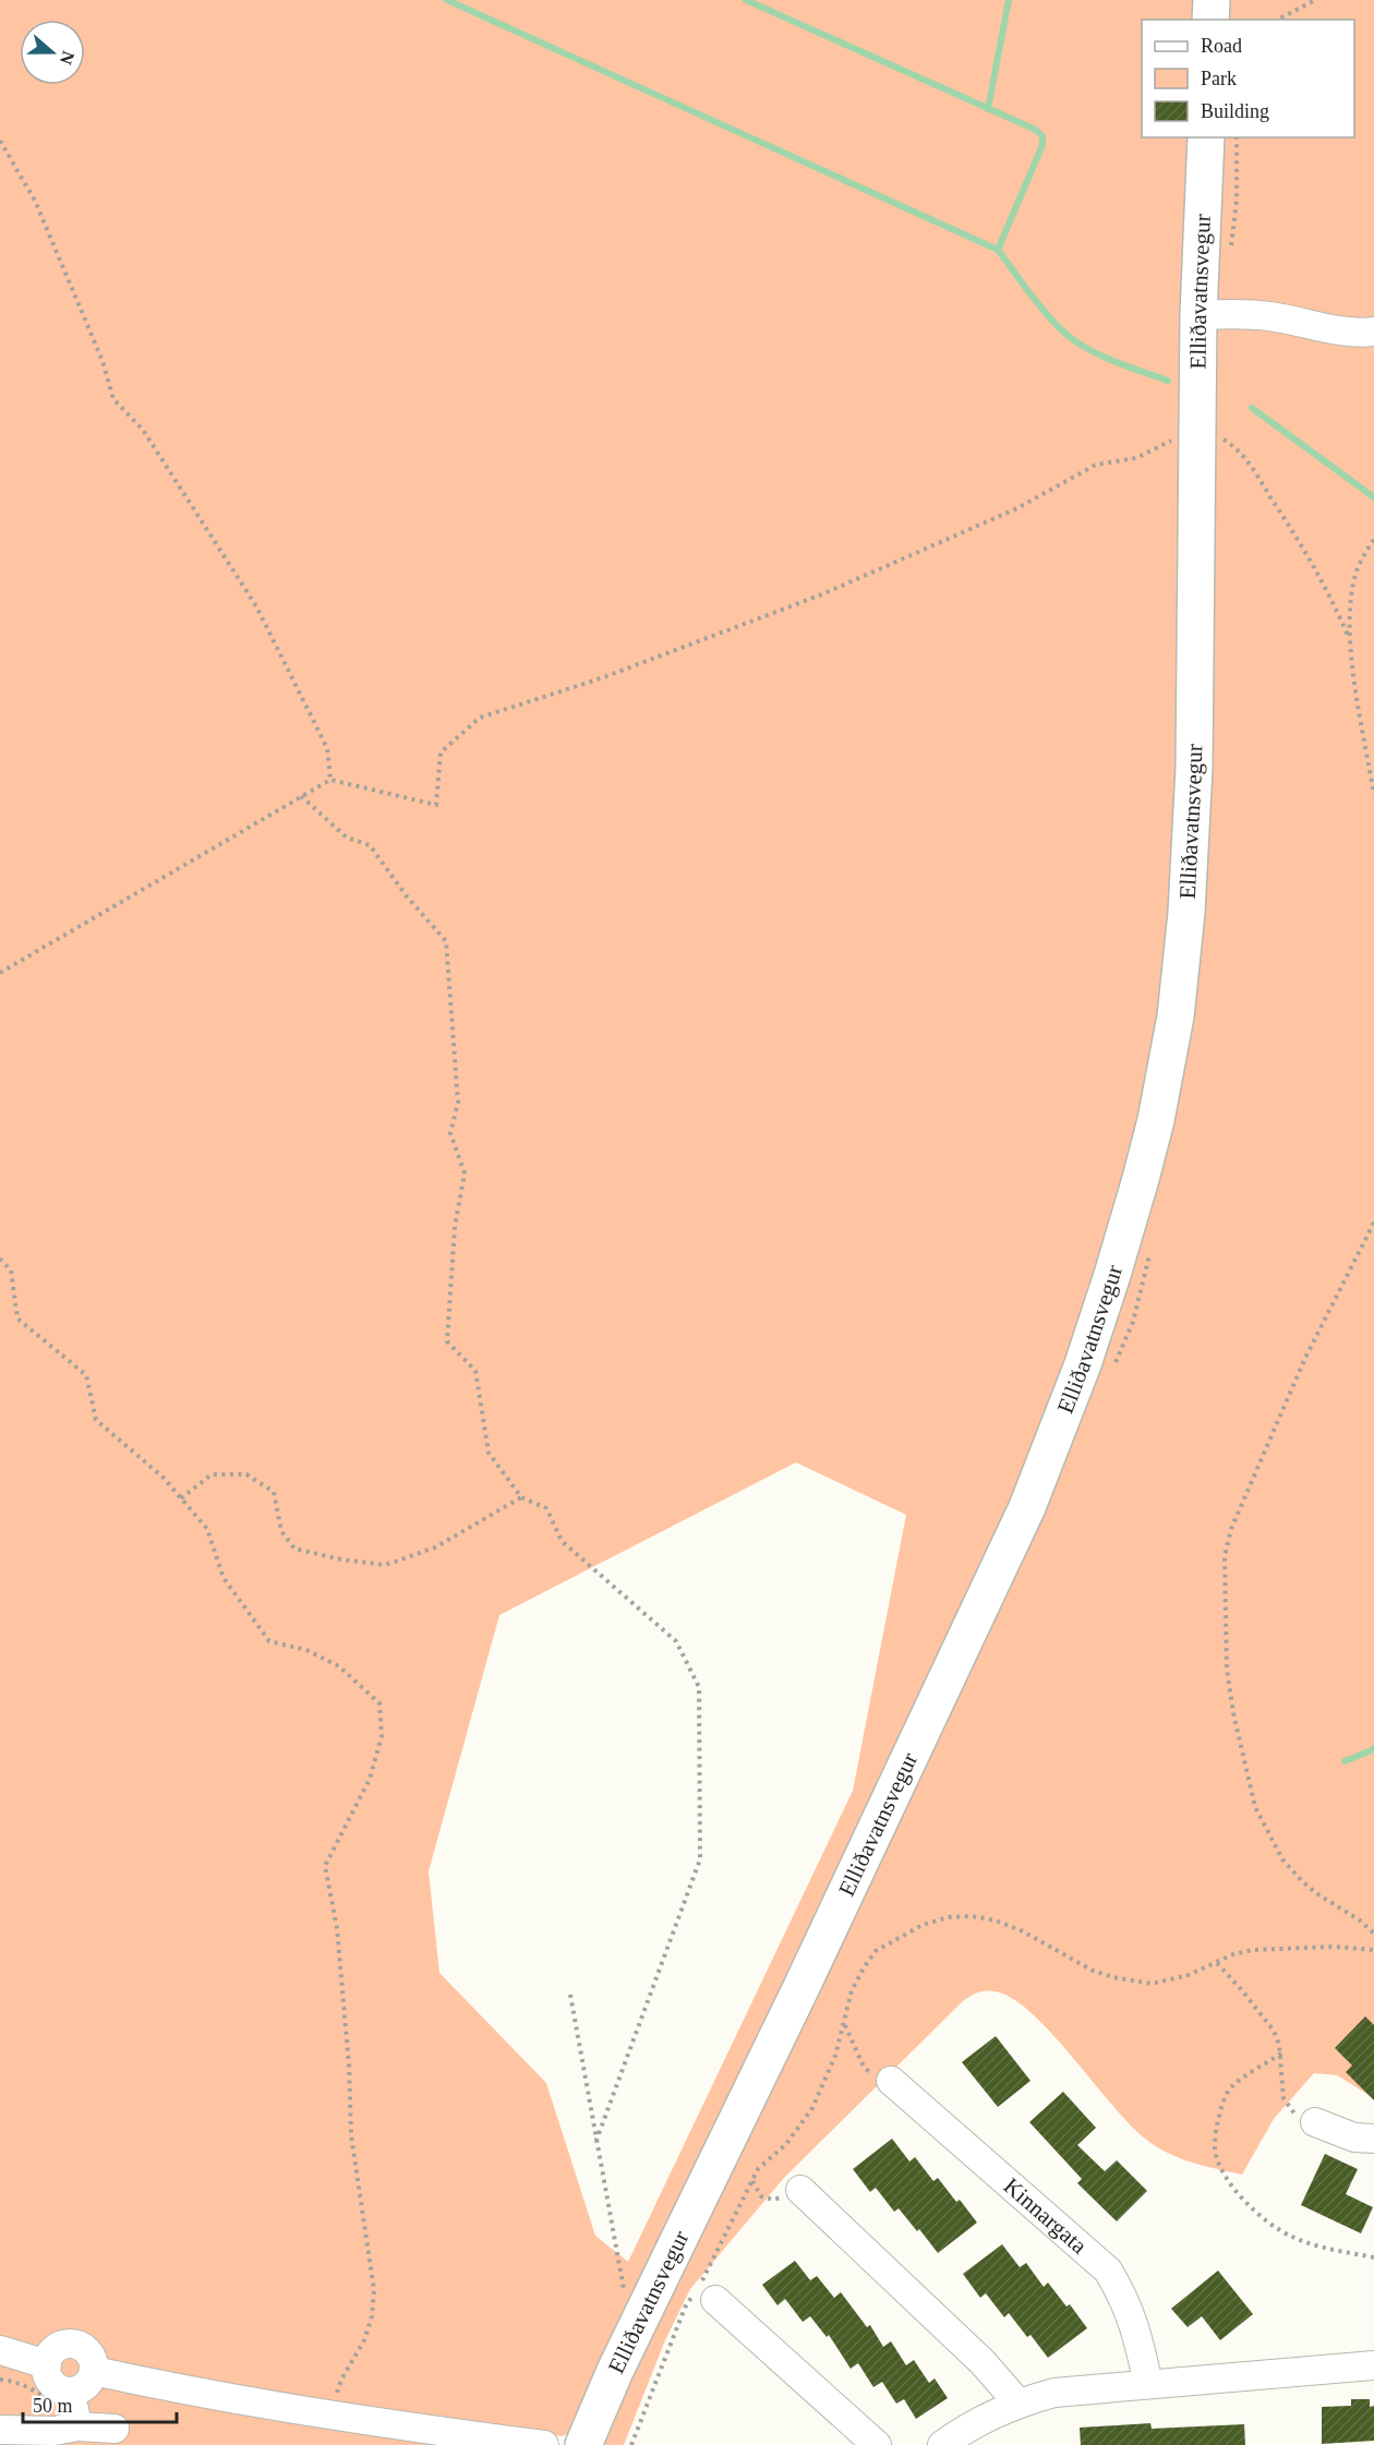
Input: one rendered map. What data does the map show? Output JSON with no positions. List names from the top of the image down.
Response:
{
  "streets": {
    "main road": ["Elliðavatnsvegur"],
    "street": ["Kinnargata"]
  },
  "legend": ["Road", "Park", "Building"],
  "scale_bar": "50 m",
  "north": "right"
}
